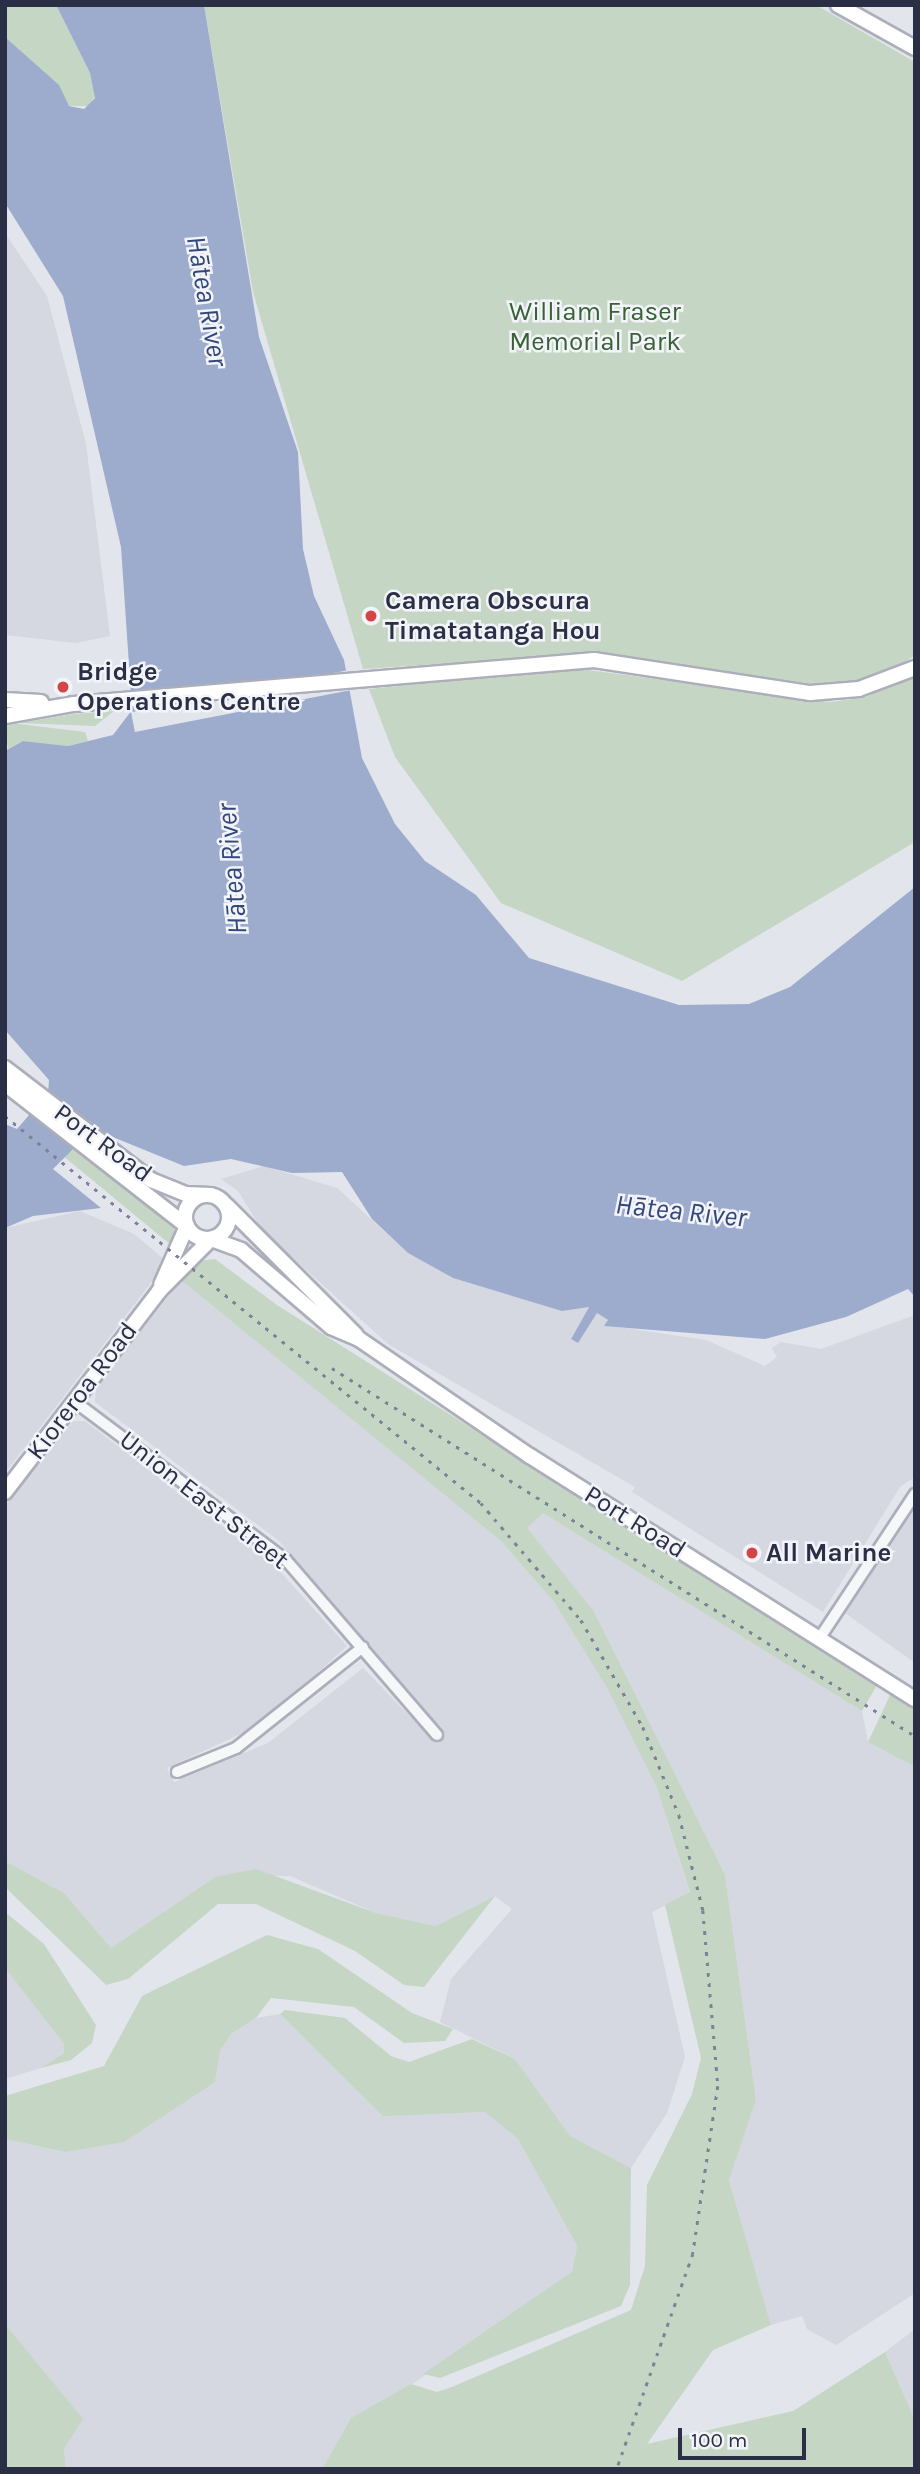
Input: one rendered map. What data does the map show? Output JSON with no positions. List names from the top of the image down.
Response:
{
  "streets": {
    "main road": ["Port Road", "Kioreroa Road"],
    "street": ["Union East Street"]
  },
  "crossings": [
    ["Port Road", "Kioreroa Road"],
    ["Kioreroa Road", "Union East Street"]
  ],
  "water": ["Hātea River"],
  "parks": ["William Fraser Memorial Park"],
  "places": ["Camera Obscura Timatatanga Hou", "Bridge Operations Centre", "All Marine"],
  "scale_bar": "100 m"
}
